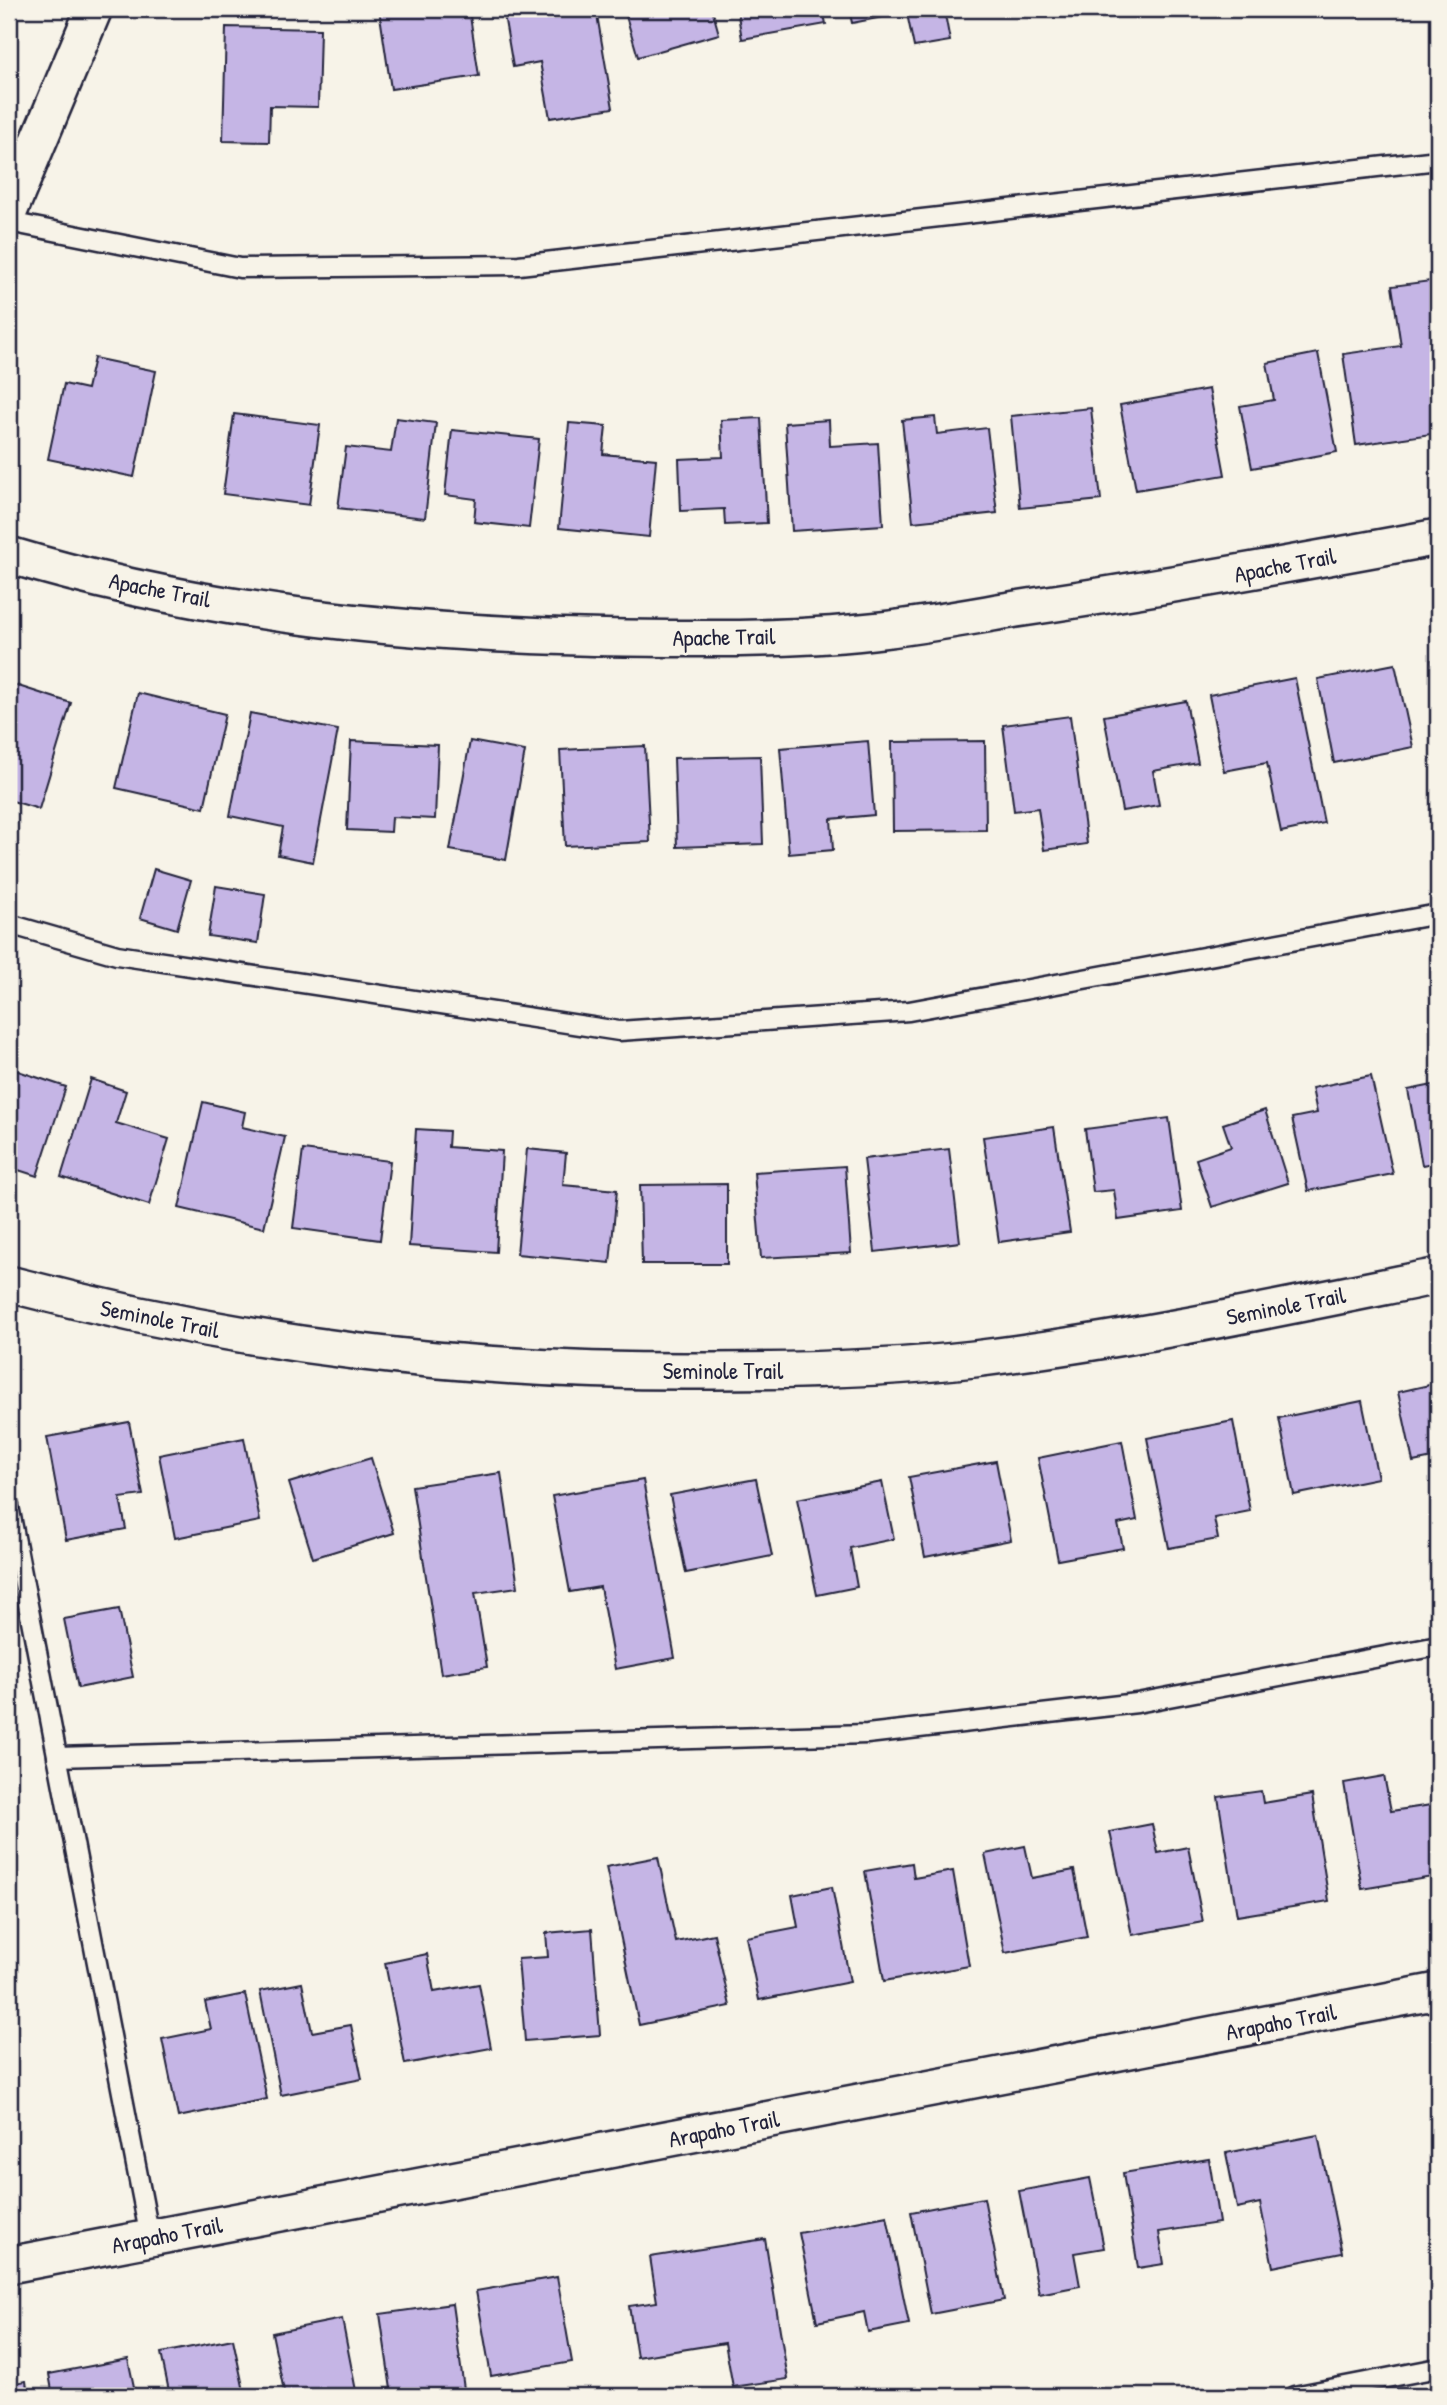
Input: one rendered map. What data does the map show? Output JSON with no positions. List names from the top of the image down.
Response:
{
  "streets": {
    "street": ["Apache Trail", "Seminole Trail", "Arapaho Trail"]
  }
}
